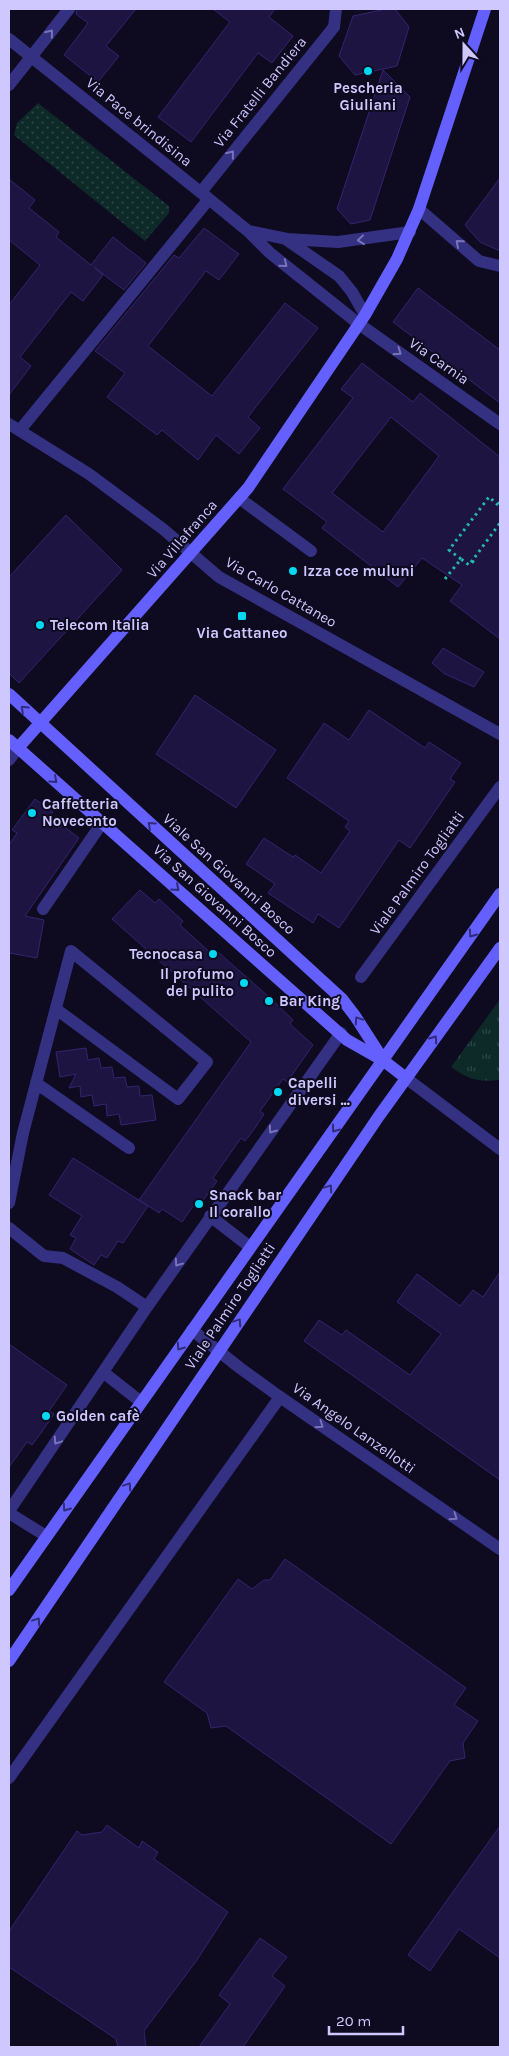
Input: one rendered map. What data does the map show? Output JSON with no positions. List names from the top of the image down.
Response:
{
  "streets": {
    "street": [
      "Via Fratelli Bandiera",
      "Via Pace brindisina",
      "Via Carnia",
      "Via Villafranca",
      "Via Carlo Cattaneo",
      "Viale Palmiro Togliatti",
      "Viale San Giovanni Bosco",
      "Via San Giovanni Bosco",
      "Via Angelo Lanzellotti"
    ]
  },
  "crossings": [
    ["Via Fratelli Bandiera", "Via Pace brindisina"],
    ["Via Fratelli Bandiera", "Via Carlo Cattaneo"],
    ["Via Pace brindisina", "Via Carnia"],
    ["Via Pace brindisina", "Via Villafranca"],
    ["Via Carnia", "Via Villafranca"],
    ["Via Villafranca", "Via Carlo Cattaneo"],
    ["Via Villafranca", "Viale San Giovanni Bosco"],
    ["Via Villafranca", "Via San Giovanni Bosco"],
    ["Viale Palmiro Togliatti", "Viale San Giovanni Bosco"],
    ["Viale Palmiro Togliatti", "Via San Giovanni Bosco"],
    ["Viale Palmiro Togliatti", "Via Angelo Lanzellotti"],
    ["Viale San Giovanni Bosco", "Via San Giovanni Bosco"]
  ],
  "one_way": [
    "Via Fratelli Bandiera",
    "Via Carnia",
    "Viale San Giovanni Bosco",
    "Via San Giovanni Bosco",
    "Via Angelo Lanzellotti"
  ],
  "places": {
    "other": [
      "Pescheria Giuliani",
      "Izza cce muluni",
      "Telecom Italia",
      "Caffetteria Novecento",
      "Tecnocasa",
      "Il profumo del pulito",
      "Bar King",
      "Capelli diversi ...",
      "Snack bar Il corallo",
      "Golden cafè"
    ],
    "transit": ["Via Cattaneo"]
  },
  "scale_bar": "20 m",
  "north": "top"
}
